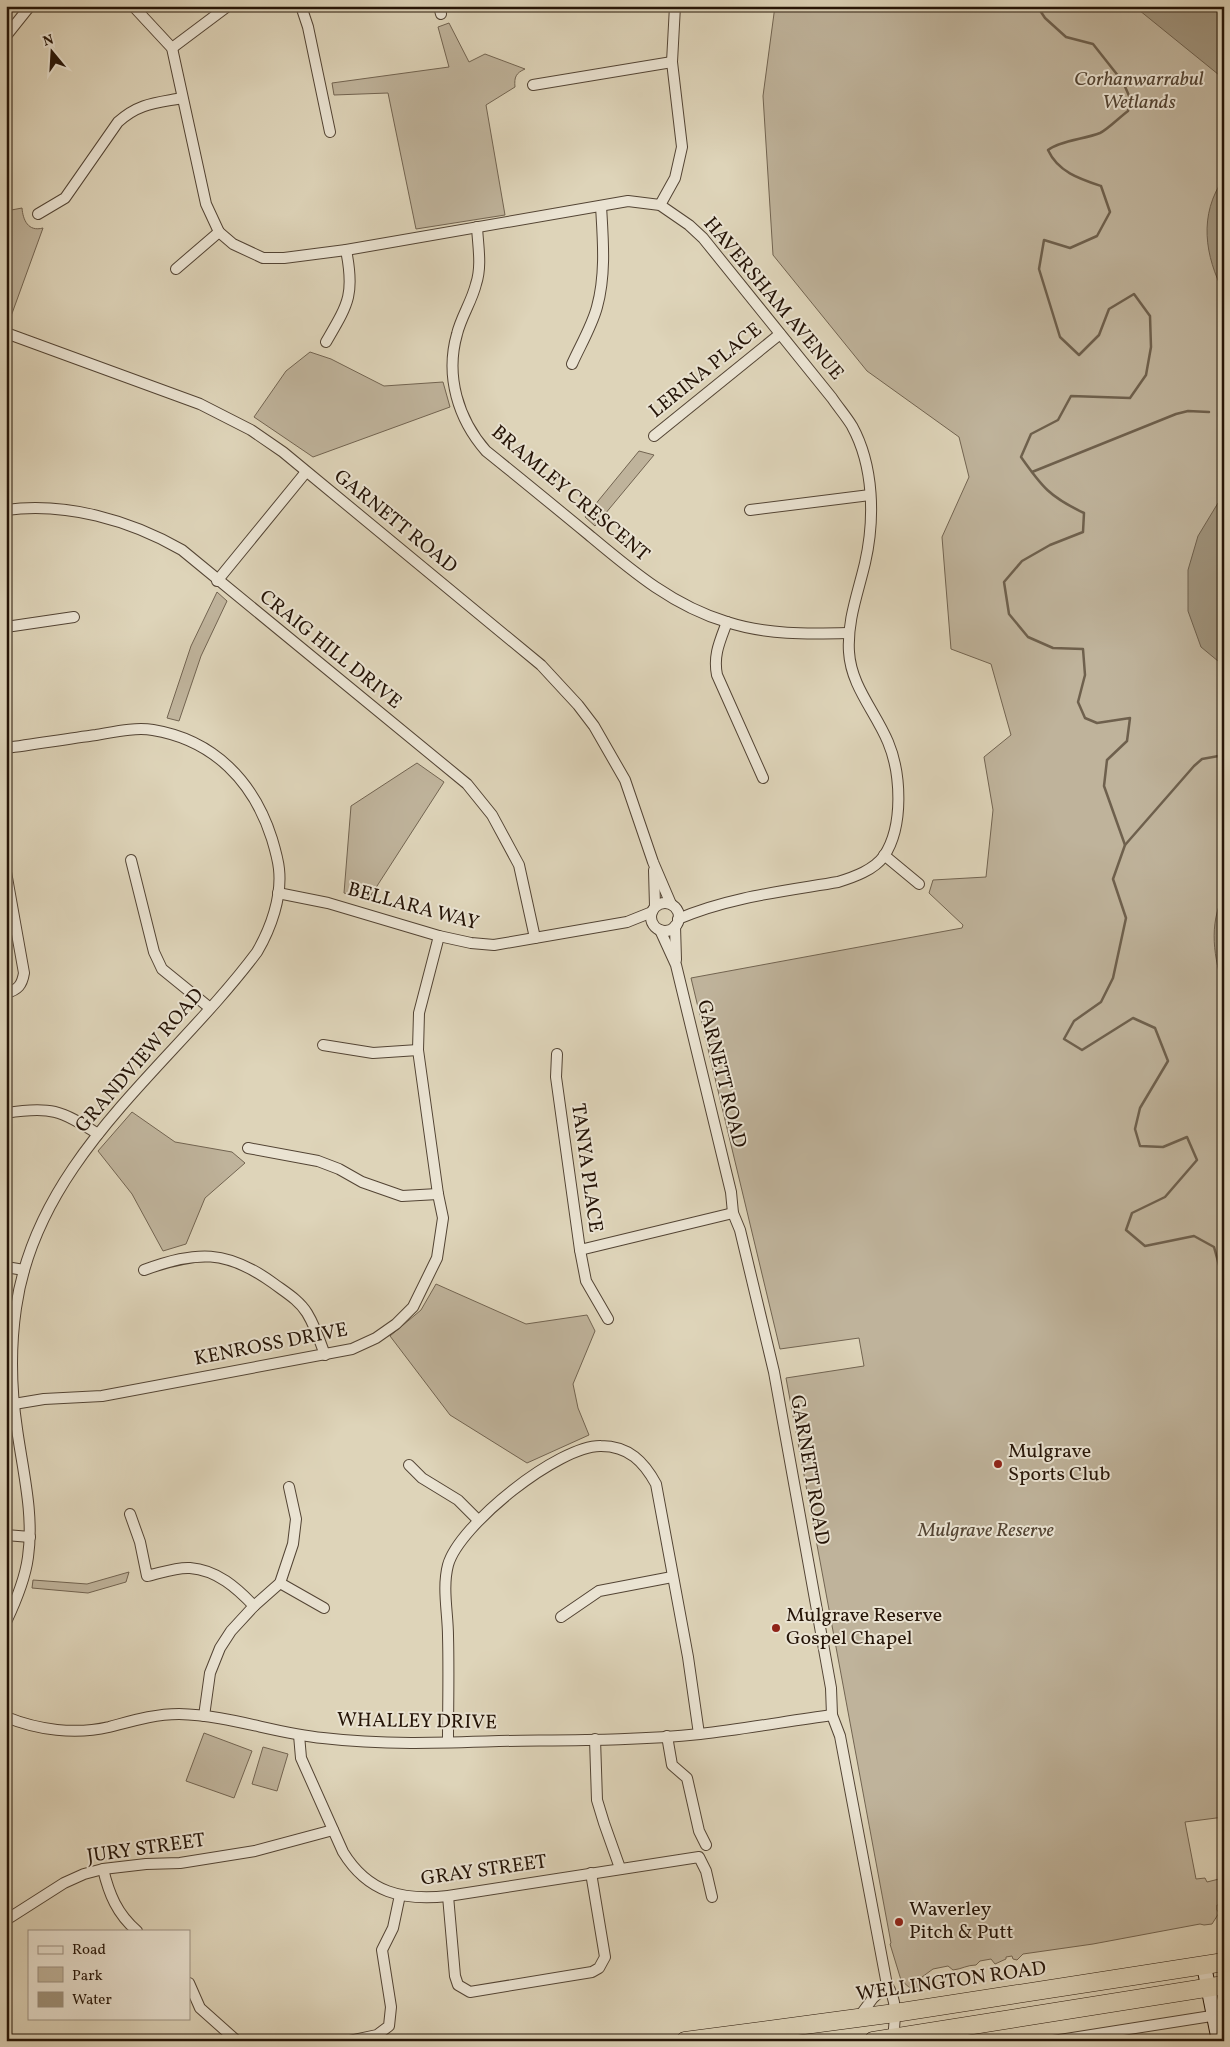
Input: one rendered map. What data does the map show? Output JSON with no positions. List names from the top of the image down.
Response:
{
  "streets": {
    "highway": ["WELLINGTON ROAD"],
    "street": [
      "HAVERSHAM AVENUE",
      "LERINA PLACE",
      "BRAMLEY CRESCENT",
      "GARNETT ROAD",
      "CRAIG HILL DRIVE",
      "BELLARA WAY",
      "GRANDVIEW ROAD",
      "TANYA PLACE",
      "KENROSS DRIVE",
      "WHALLEY DRIVE",
      "JURY STREET",
      "GRAY STREET"
    ]
  },
  "crossings": [
    ["HAVERSHAM AVENUE", "LERINA PLACE"],
    ["HAVERSHAM AVENUE", "BRAMLEY CRESCENT"],
    ["HAVERSHAM AVENUE", "GARNETT ROAD"],
    ["HAVERSHAM AVENUE", "BELLARA WAY"],
    ["GARNETT ROAD", "BELLARA WAY"],
    ["GARNETT ROAD", "TANYA PLACE"],
    ["GARNETT ROAD", "WHALLEY DRIVE"],
    ["GARNETT ROAD", "WELLINGTON ROAD"],
    ["CRAIG HILL DRIVE", "BELLARA WAY"],
    ["BELLARA WAY", "GRANDVIEW ROAD"],
    ["BELLARA WAY", "KENROSS DRIVE"],
    ["GRANDVIEW ROAD", "KENROSS DRIVE"],
    ["WHALLEY DRIVE", "GRAY STREET"],
    ["JURY STREET", "GRAY STREET"]
  ],
  "parks": ["Corhanwarrabul Wetlands", "Mulgrave Reserve"],
  "places": ["Mulgrave Sports Club", "Mulgrave Reserve Gospel Chapel", "Waverley Pitch & Putt"],
  "legend": ["Road", "Park", "Water"],
  "north": "top"
}
